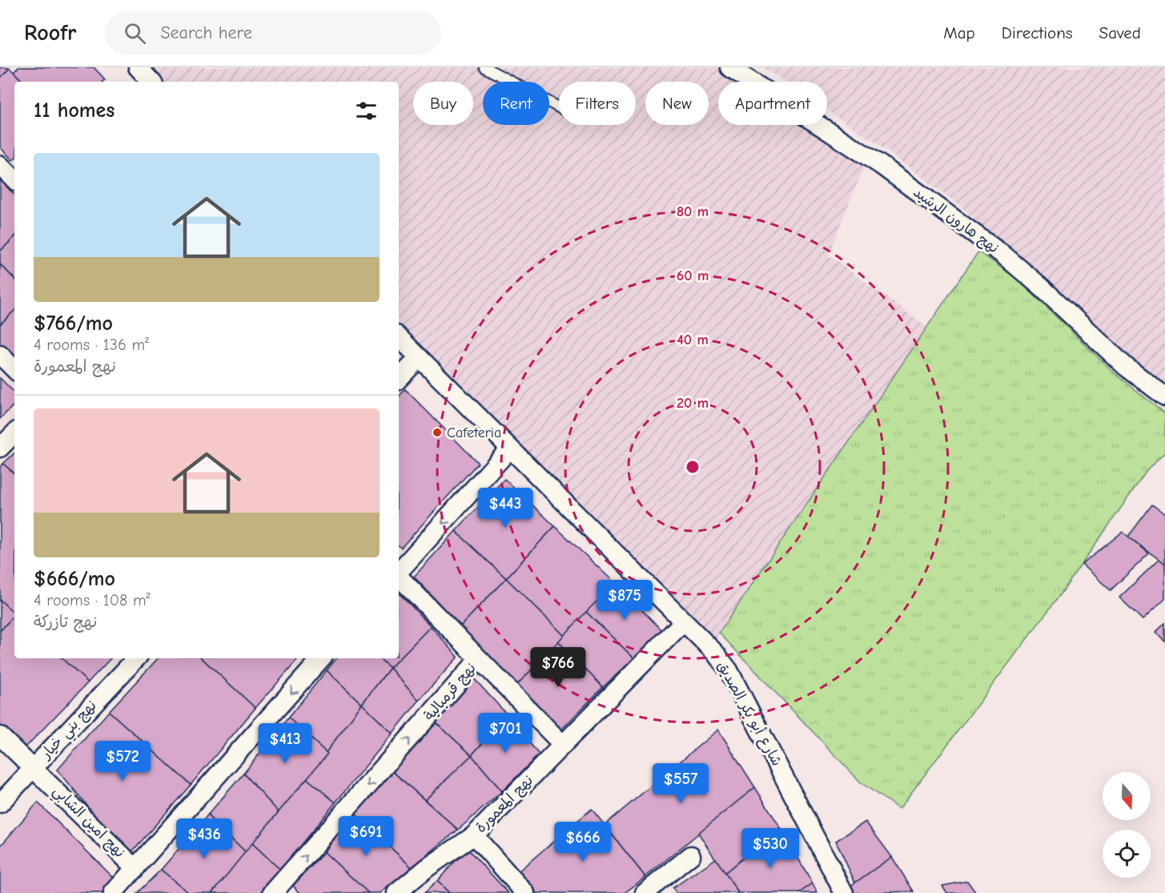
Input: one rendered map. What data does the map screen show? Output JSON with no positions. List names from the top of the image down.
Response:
{
  "streets": {
    "street": [
      "نهج هارون الرشيد",
      "نهج قرمبالية",
      "شارع أبو بكر الصديق",
      "نهج بني خيار",
      "نهج المعمورة",
      "نهج امين الشابي"
    ]
  },
  "crossings": [
    ["شارع أبو بكر الصديق", "نهج المعمورة"],
    ["نهج بني خيار", "نهج امين الشابي"]
  ],
  "places": ["Cafeteria"],
  "north": "bottom",
  "page": {
    "header": "Roofr",
    "search": "Search here",
    "nav": ["Map", "Directions", "Saved"],
    "chip": [
      "Buy",
      "Rent",
      "Filters",
      "New",
      "Apartment"
    ],
    "heading": "11 homes",
    "list": [
      {
        "name": "$766/mo",
        "note": "4 rooms · 136 m² · نهج المعمورة"
      },
      {
        "name": "$666/mo",
        "note": "4 rooms · 108 m² · نهج تازركة"
      }
    ],
    "price": [
      "$443",
      "$875",
      "$766",
      "$701",
      "$413",
      "$572",
      "$557",
      "$691",
      "$436",
      "$666",
      "$530"
    ]
  },
  "rings": [
    "80 m",
    "60 m",
    "40 m",
    "20 m"
  ]
}
